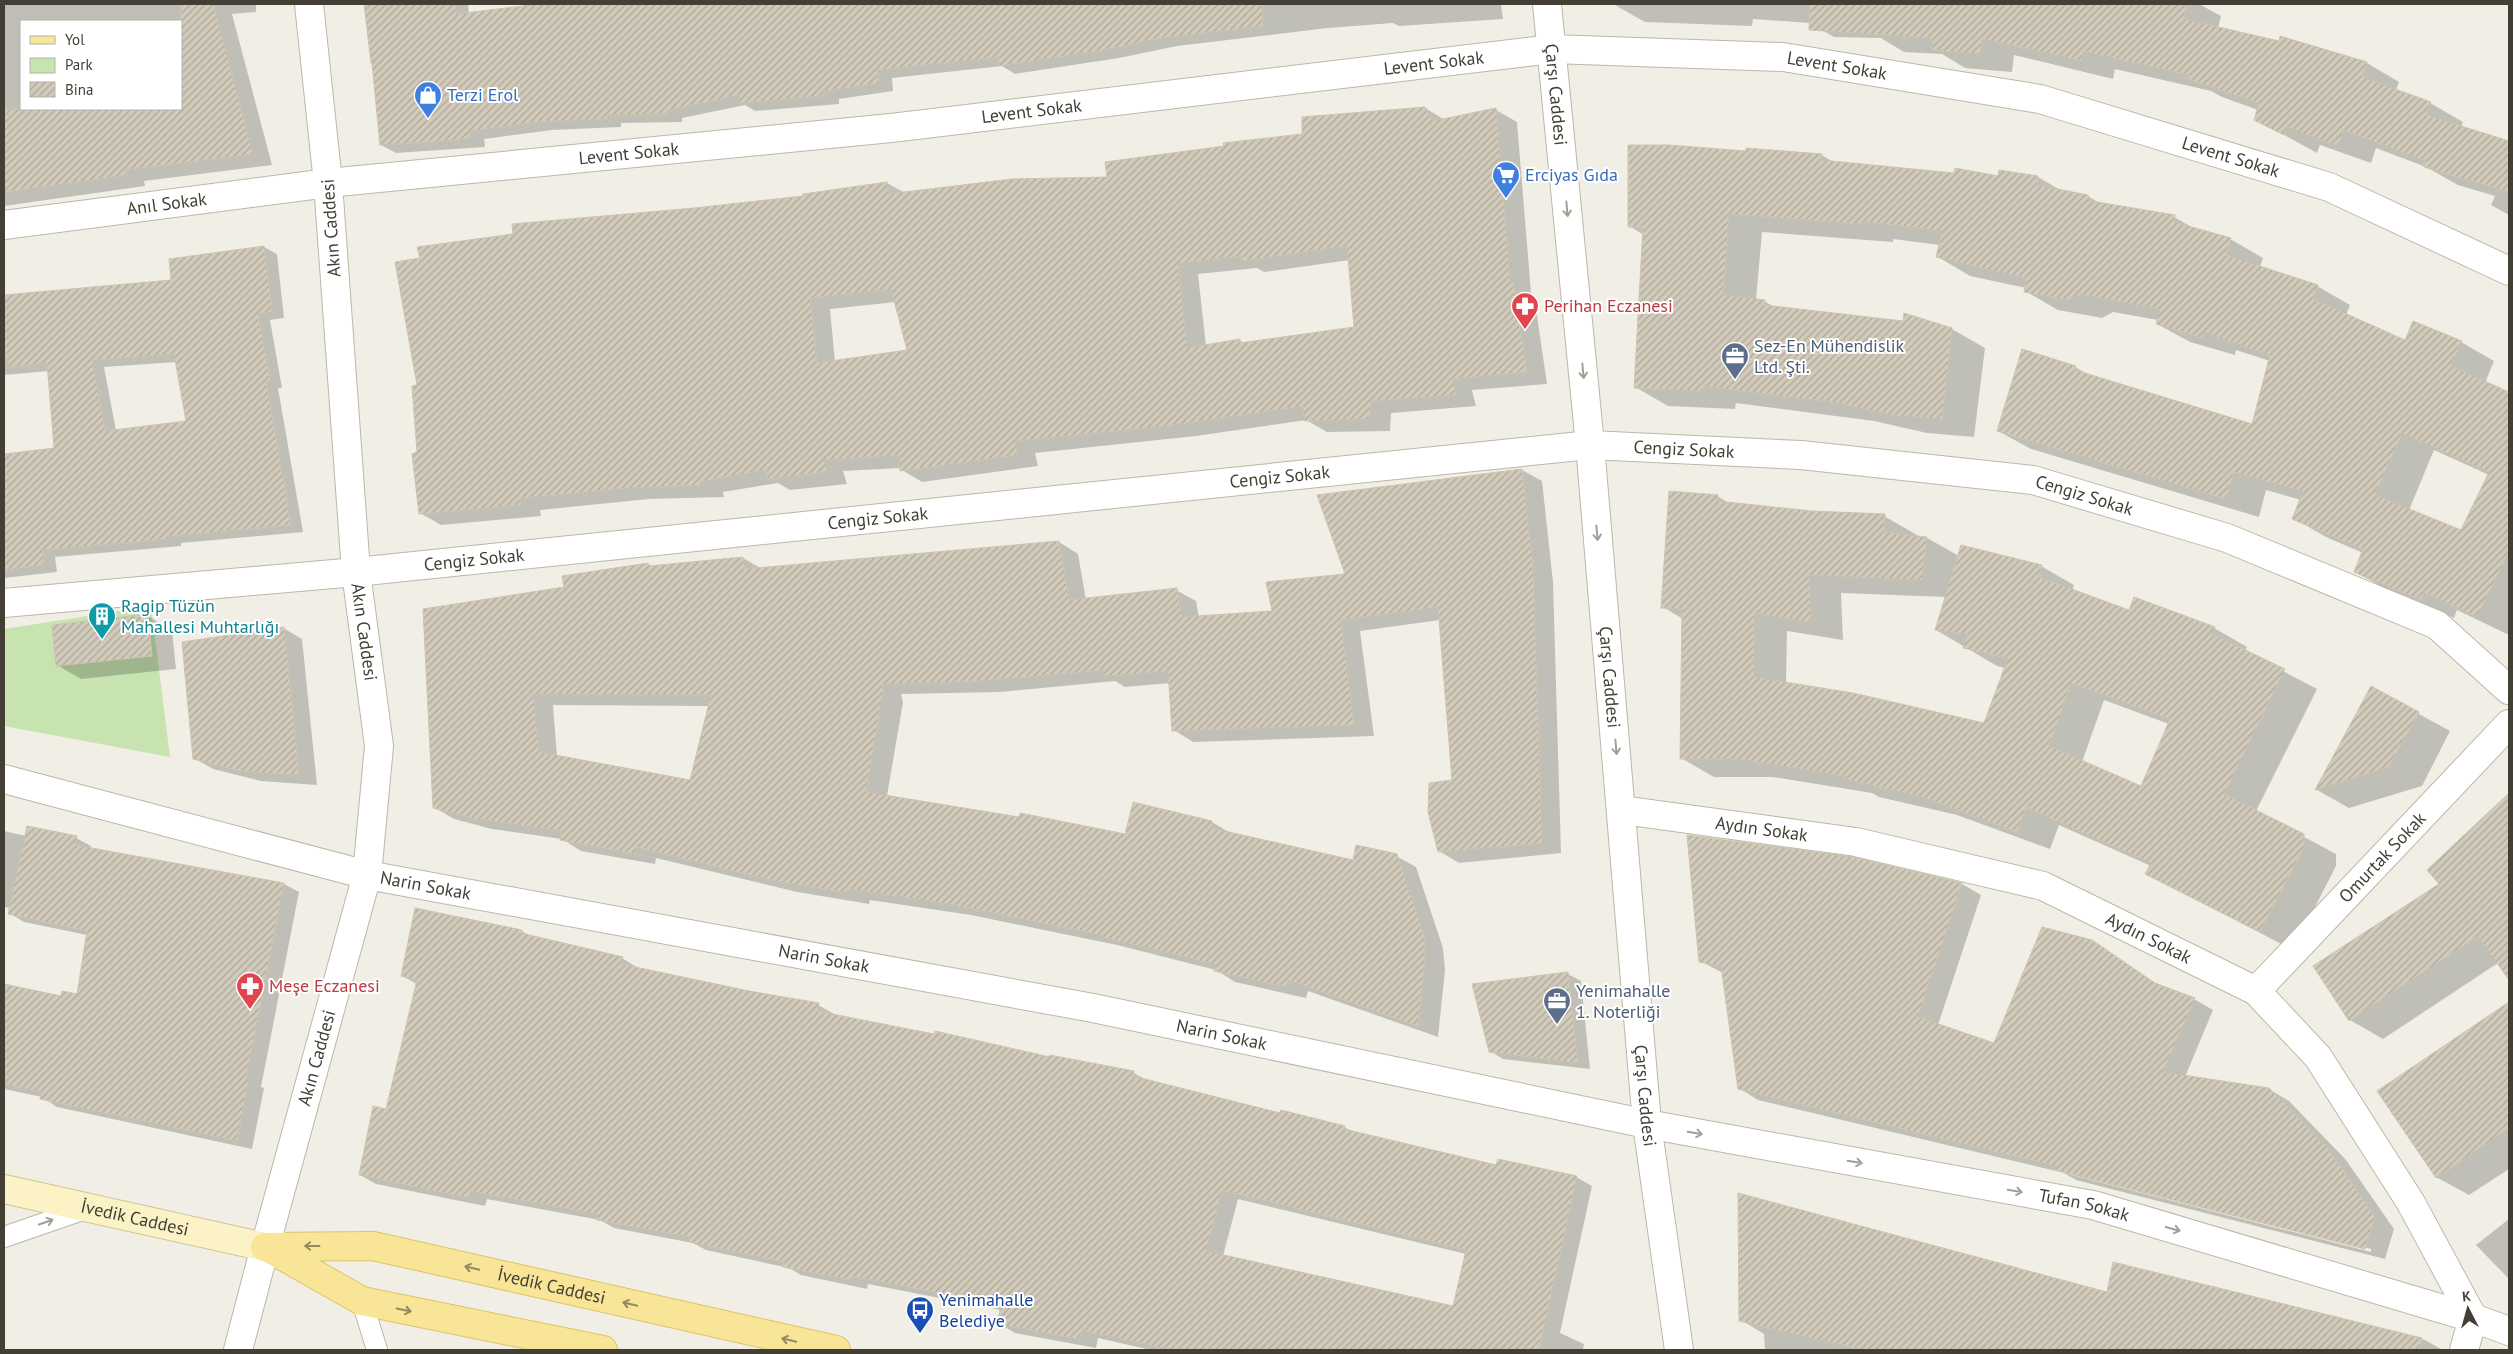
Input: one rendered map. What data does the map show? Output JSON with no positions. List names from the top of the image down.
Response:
{
  "streets": {
    "main road": ["İvedik Caddesi"],
    "street": [
      "Levent Sokak",
      "Çarşı Caddesi",
      "Anıl Sokak",
      "Akın Caddesi",
      "Cengiz Sokak",
      "Aydın Sokak",
      "Omurtak Sokak",
      "Narin Sokak",
      "Tufan Sokak"
    ]
  },
  "crossings": [
    ["Levent Sokak", "Çarşı Caddesi"],
    ["Levent Sokak", "Anıl Sokak"],
    ["Levent Sokak", "Akın Caddesi"],
    ["Çarşı Caddesi", "Cengiz Sokak"],
    ["Çarşı Caddesi", "Aydın Sokak"],
    ["Çarşı Caddesi", "Narin Sokak"],
    ["Çarşı Caddesi", "Tufan Sokak"],
    ["Anıl Sokak", "Akın Caddesi"],
    ["Akın Caddesi", "Cengiz Sokak"],
    ["Akın Caddesi", "Narin Sokak"],
    ["Akın Caddesi", "İvedik Caddesi"],
    ["Aydın Sokak", "Omurtak Sokak"],
    ["Aydın Sokak", "Tufan Sokak"],
    ["Narin Sokak", "Tufan Sokak"]
  ],
  "one_way": ["Çarşı Caddesi", "Tufan Sokak"],
  "places": {
    "shop": ["Terzi Erol"],
    "supermarket": ["Erciyas Gıda"],
    "pharmacy": ["Perihan Eczanesi", "Meşe Eczanesi"],
    "office": ["Sez-En Mühendislik Ltd. Şti.", "Yenimahalle 1. Noterliği"],
    "building": ["Ragip Tüzün Mahallesi Muhtarlığı"],
    "bus stop": ["Yenimahalle Belediye"]
  },
  "legend": ["Yol", "Park", "Bina"],
  "north": "top"
}
